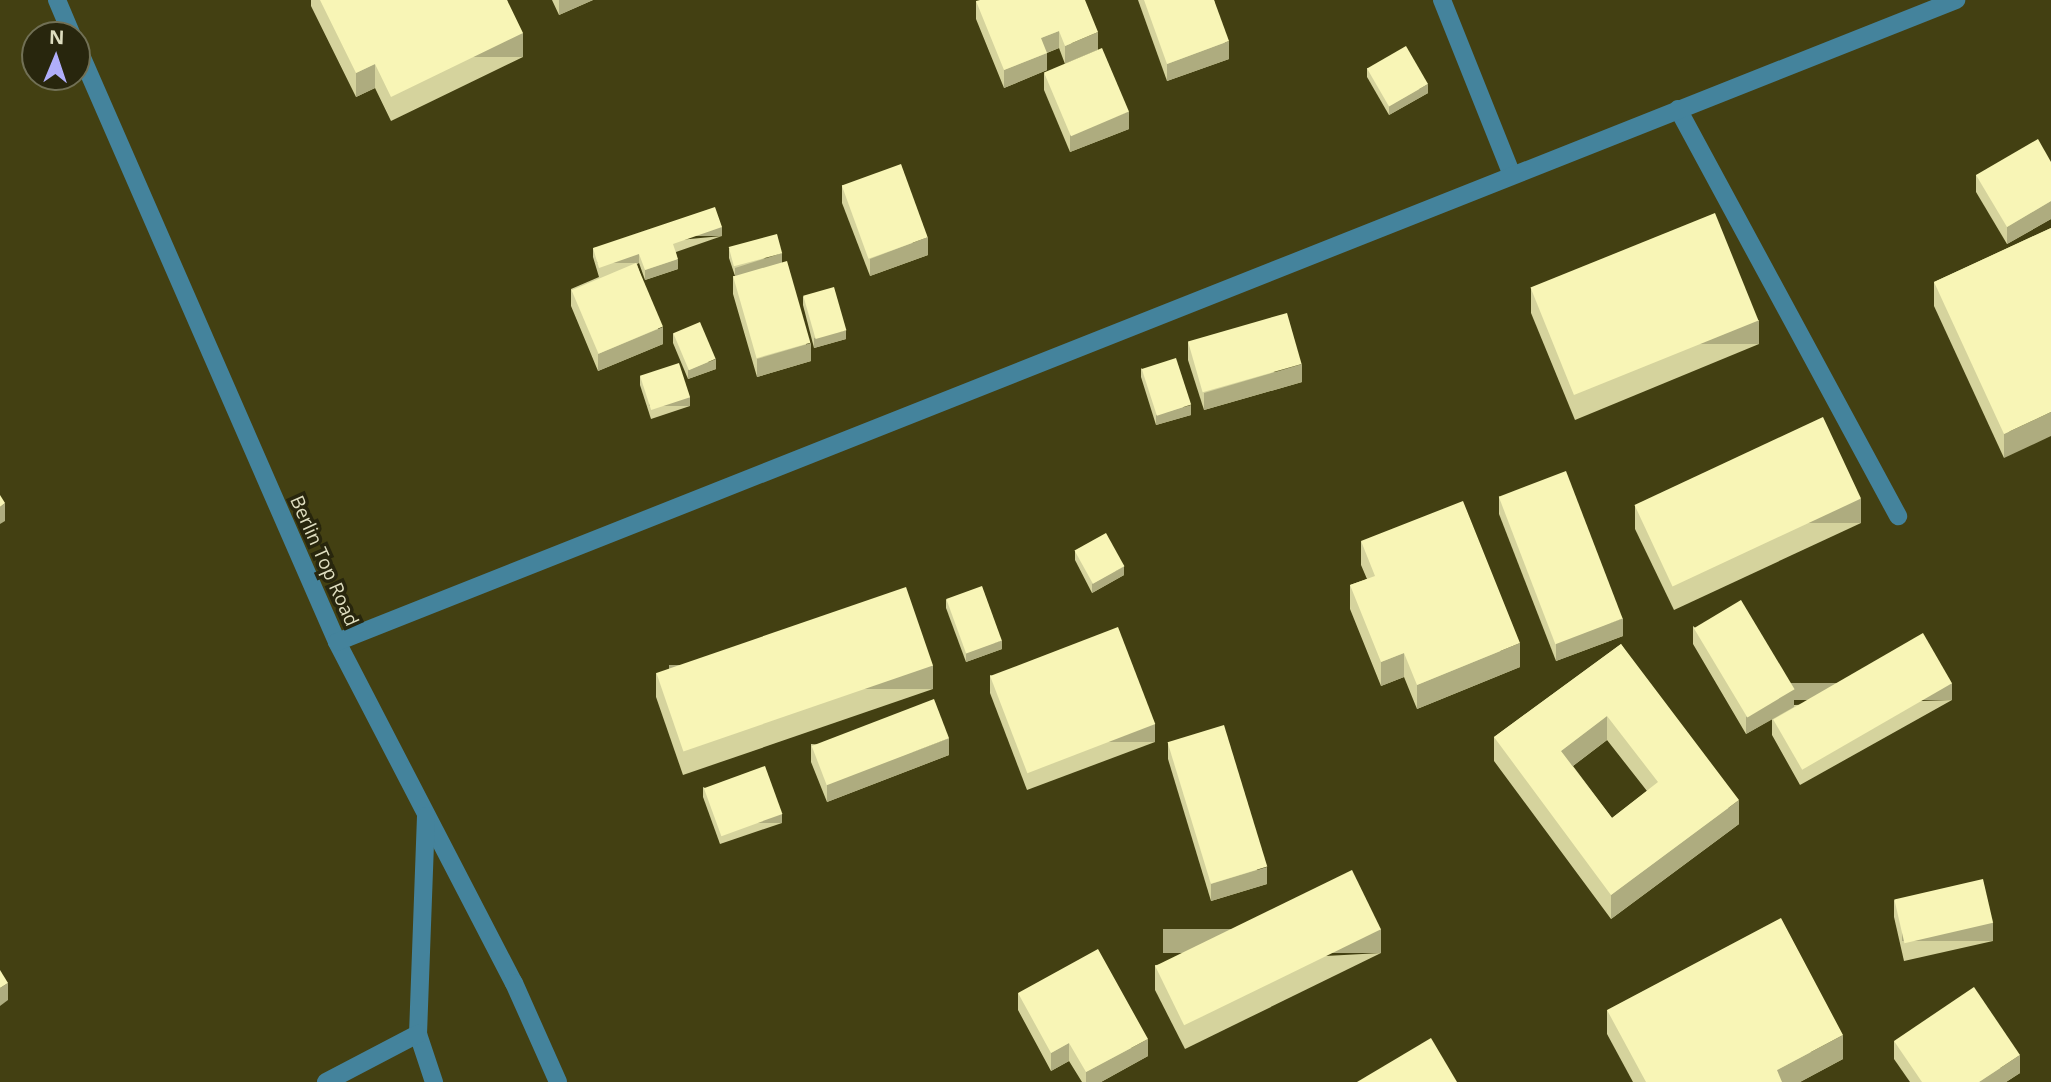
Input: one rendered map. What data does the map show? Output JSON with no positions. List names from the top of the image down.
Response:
{
  "streets": {
    "street": ["Berlin Top Road"]
  },
  "north": "top"
}
